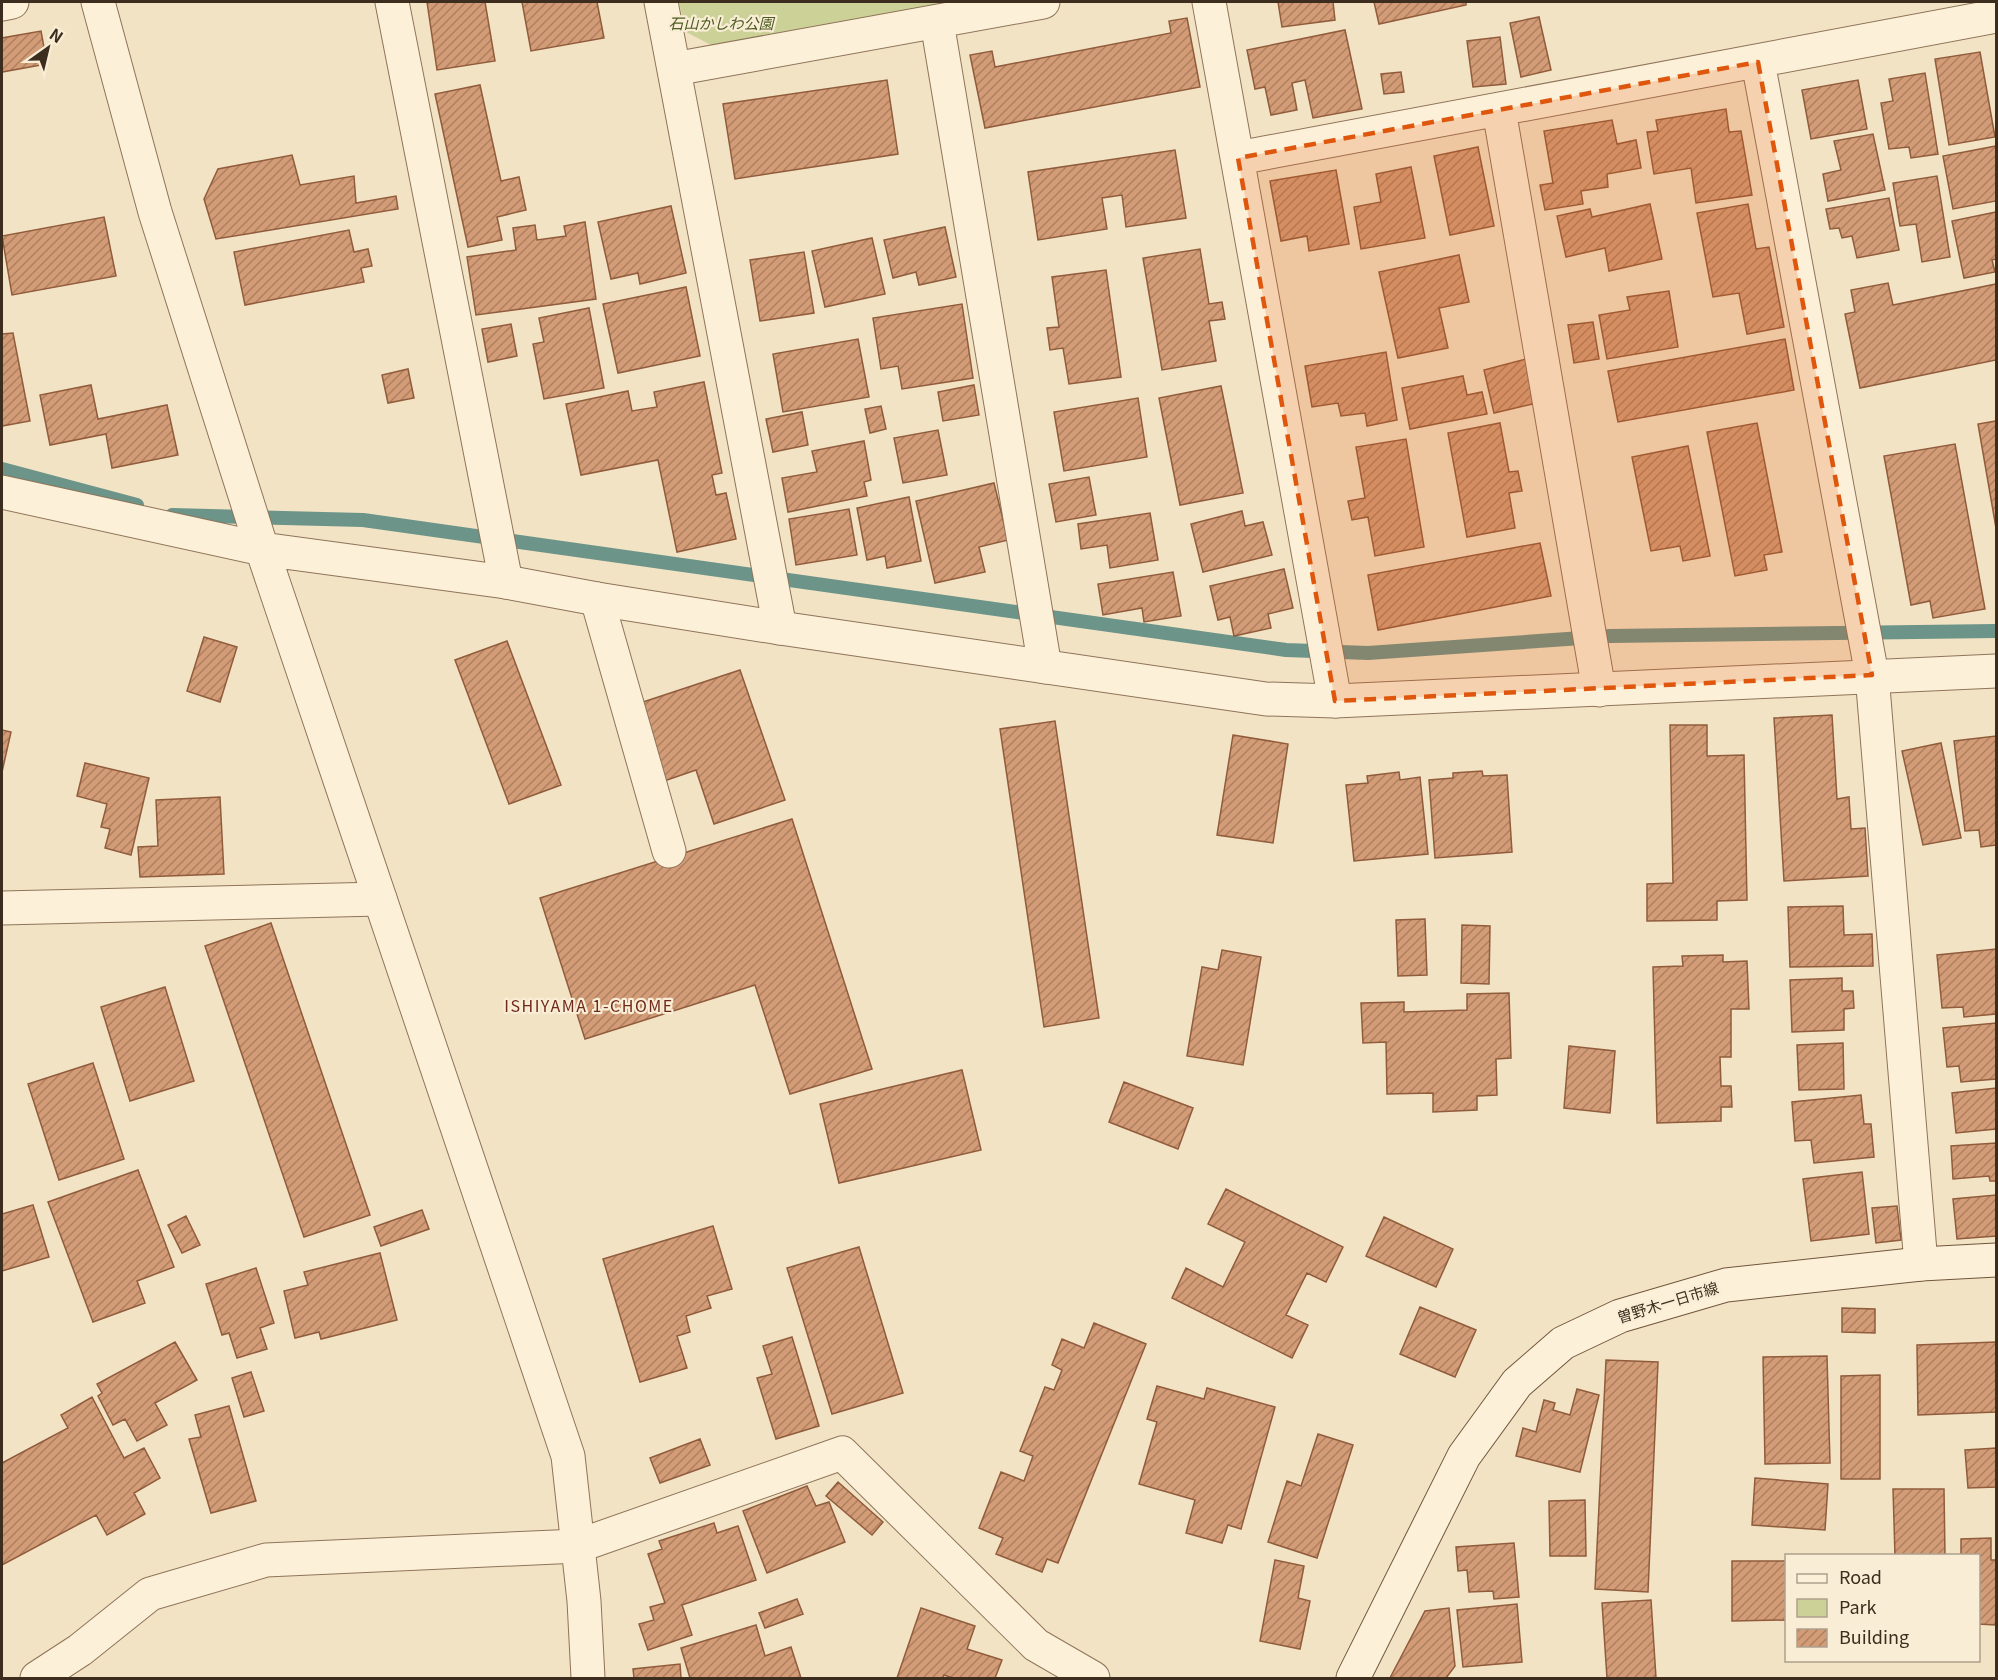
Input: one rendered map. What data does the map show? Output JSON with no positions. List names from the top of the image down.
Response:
{
  "streets": {
    "street": ["曽野木一日市線"]
  },
  "districts": ["ISHIYAMA 1-CHOME"],
  "parks": ["石山かしわ公園"],
  "legend": ["Road", "Park", "Building"],
  "north": "top right"
}
